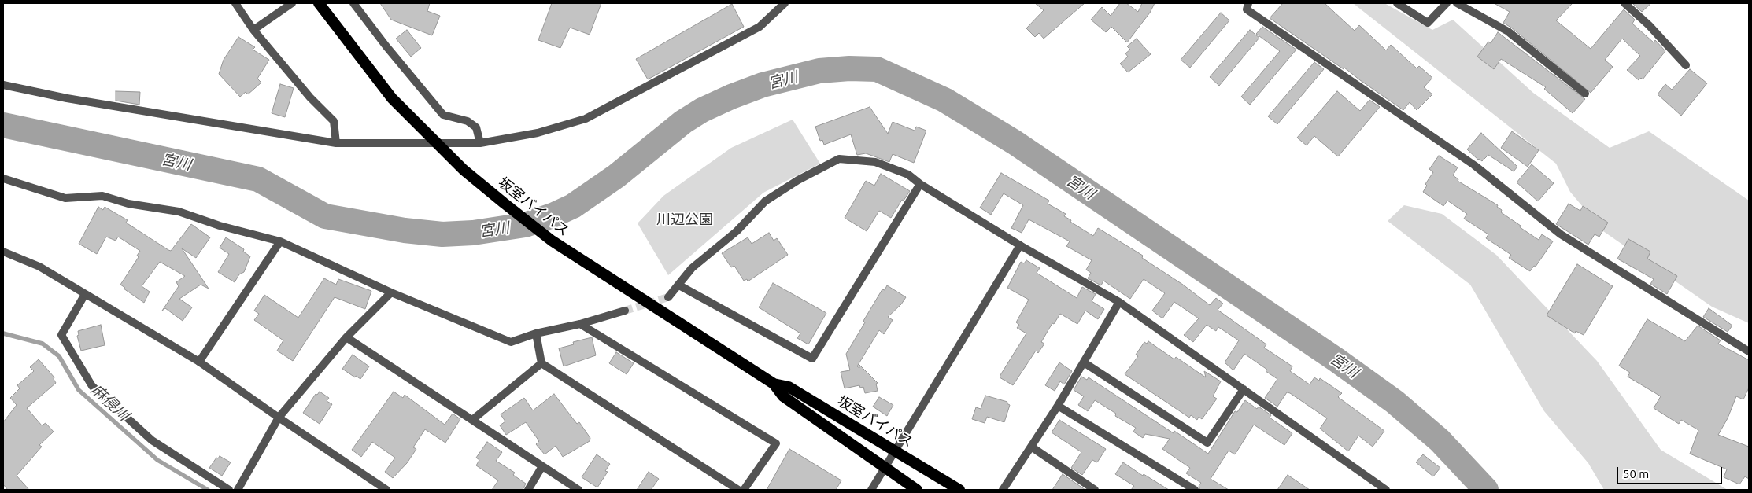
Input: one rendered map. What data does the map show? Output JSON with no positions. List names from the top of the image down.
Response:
{
  "streets": {
    "highway": ["坂室バイパス"]
  },
  "water": ["宮川", "麻侵川"],
  "parks": ["川辺公園"],
  "scale_bar": "50 m"
}
